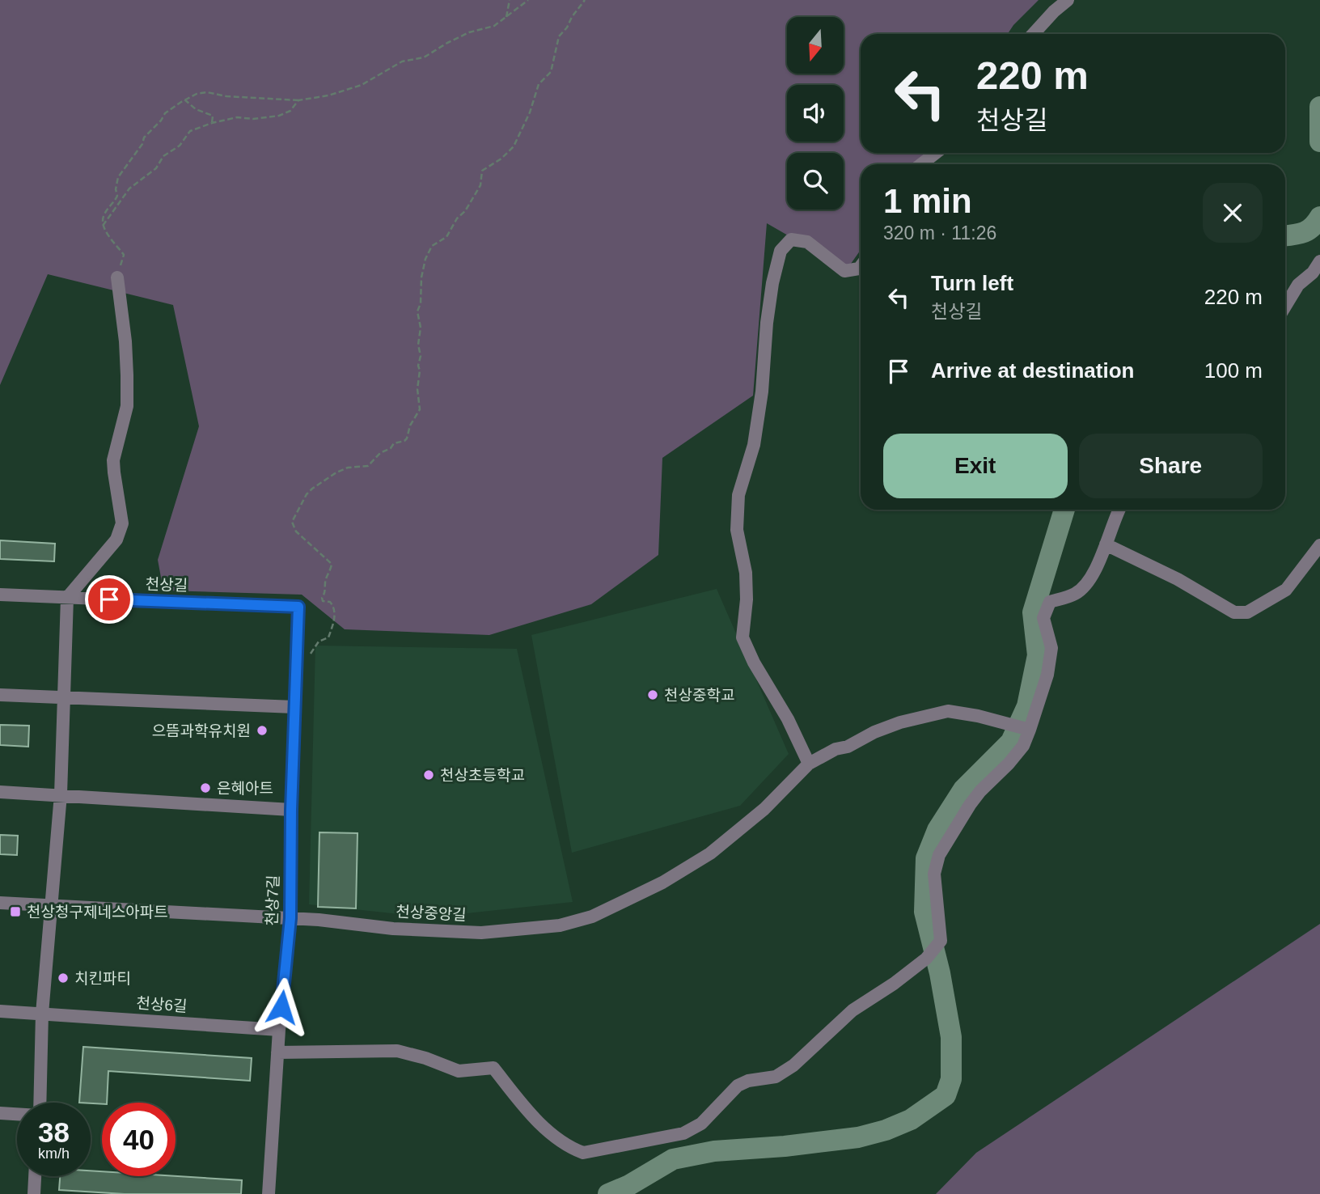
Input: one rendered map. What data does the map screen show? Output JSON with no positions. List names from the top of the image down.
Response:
{
  "streets": {
    "street": [
      "천상길",
      "천상7길",
      "천상중앙길",
      "천상6길"
    ]
  },
  "crossings": [
    ["천상길", "천상7길"],
    ["천상7길", "천상중앙길"],
    ["천상7길", "천상6길"]
  ],
  "places": {
    "other": [
      "천상중학교",
      "으뜸과학유치원",
      "천상초등학교",
      "은혜아트",
      "치킨파티"
    ],
    "transit": ["천상청구제네스아파트"]
  },
  "north": "bottom",
  "page": {
    "turn": ["220 m", "천상길"],
    "heading": ["1 min", "320 m · 11:26"],
    "list": [
      {
        "name": "Turn left",
        "note": "천상길",
        "value": "220 m"
      },
      {
        "name": "Arrive at destination",
        "value": "100 m"
      }
    ],
    "buttons": ["Exit", "Share"],
    "speed": "38 km/h",
    "limit": "40"
  }
}
